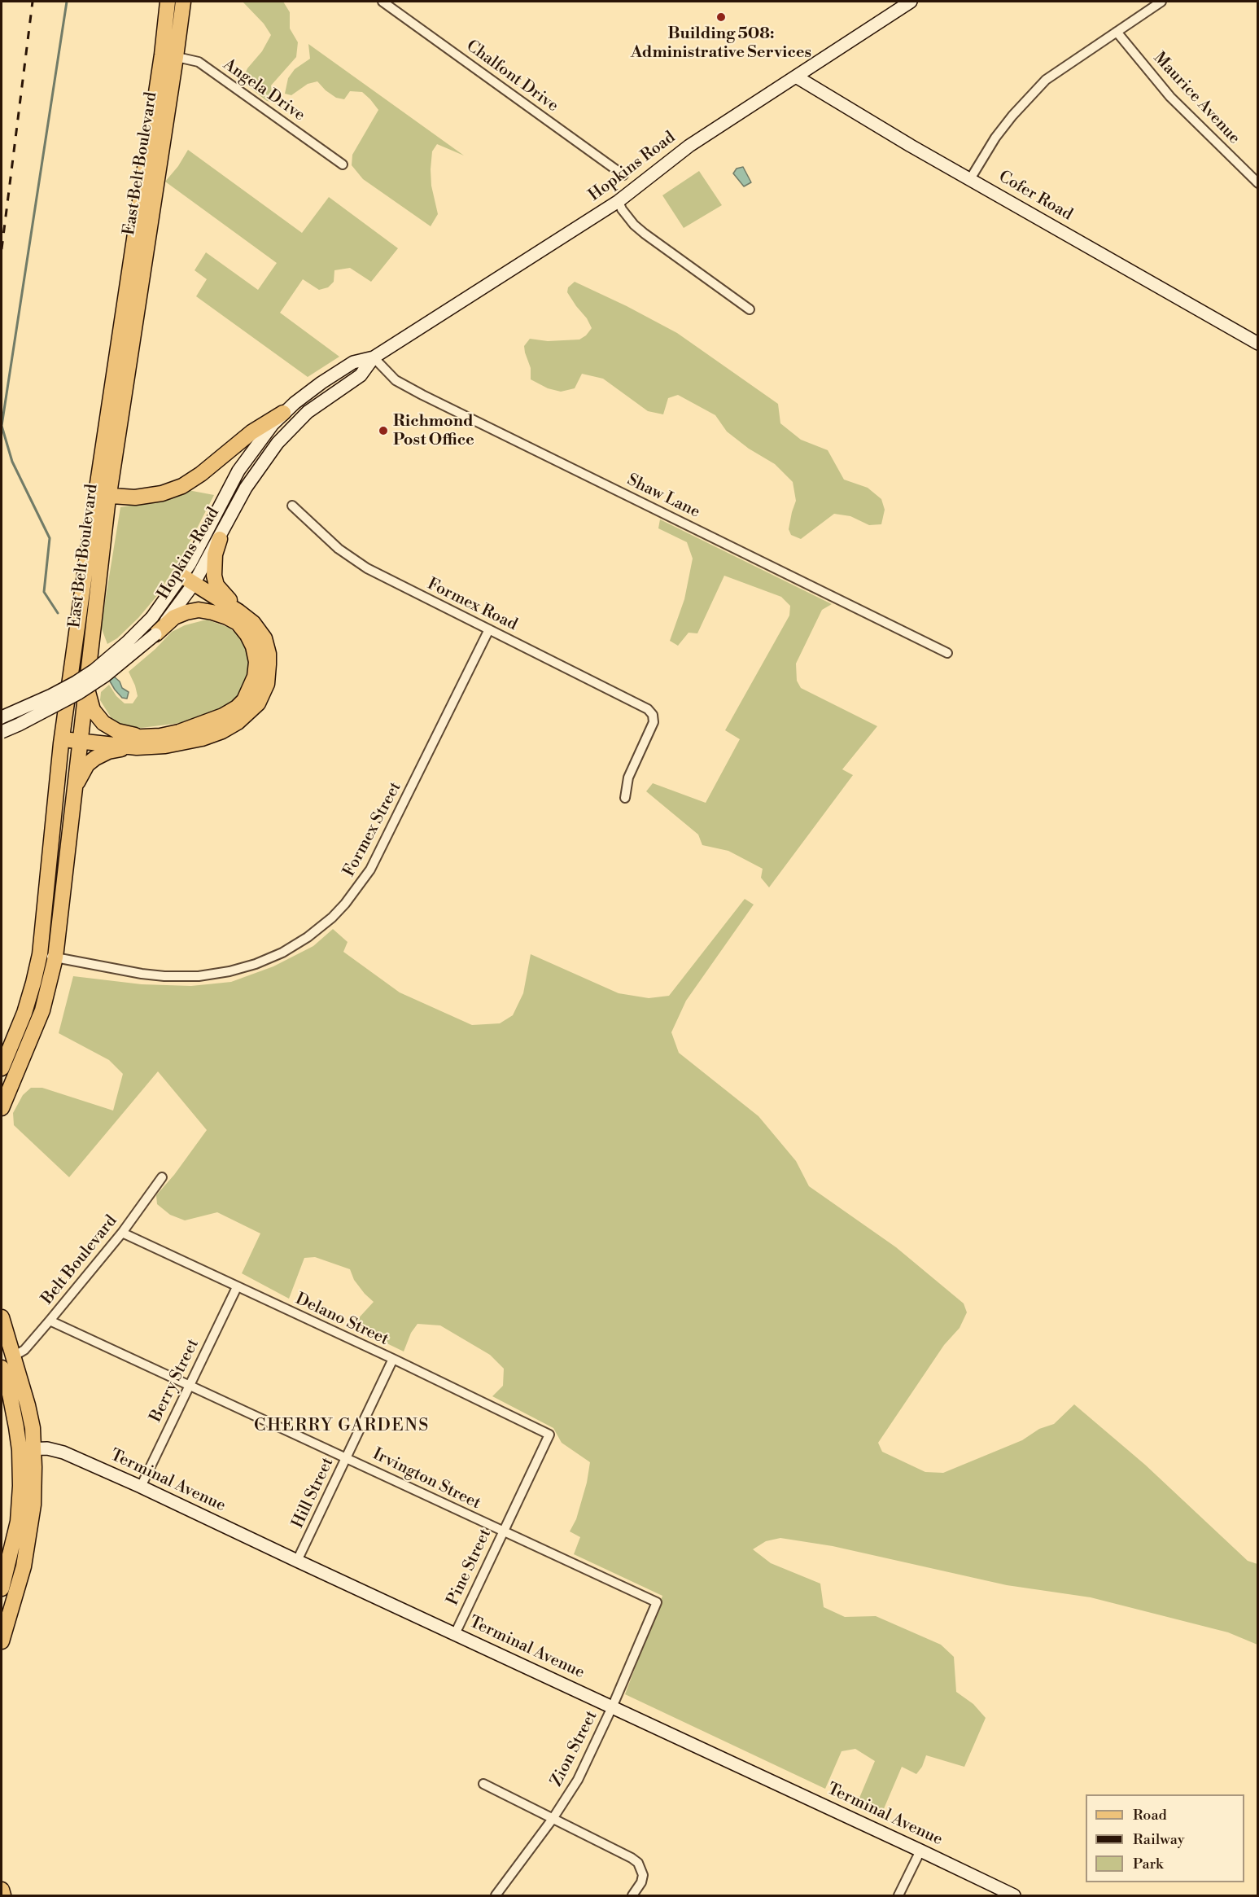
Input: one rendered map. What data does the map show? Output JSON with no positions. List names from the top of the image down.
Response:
{
  "streets": {
    "main road": [
      "East Belt Boulevard",
      "Hopkins Road",
      "Cofer Road",
      "Terminal Avenue"
    ],
    "street": [
      "Chalfont Drive",
      "Angela Drive",
      "Maurice Avenue",
      "Shaw Lane",
      "Formex Road",
      "Formex Street",
      "Belt Boulevard",
      "Delano Street",
      "Berry Street",
      "Irvington Street",
      "Hill Street",
      "Pine Street",
      "Zion Street"
    ]
  },
  "crossings": [
    ["Angela Drive", "East Belt Boulevard"],
    ["East Belt Boulevard", "Formex Street"],
    ["Hopkins Road", "Cofer Road"],
    ["Hopkins Road", "Shaw Lane"],
    ["Formex Road", "Formex Street"],
    ["Belt Boulevard", "Delano Street"],
    ["Belt Boulevard", "Irvington Street"],
    ["Delano Street", "Berry Street"],
    ["Delano Street", "Hill Street"],
    ["Delano Street", "Pine Street"],
    ["Berry Street", "Irvington Street"],
    ["Berry Street", "Terminal Avenue"],
    ["Irvington Street", "Hill Street"],
    ["Irvington Street", "Pine Street"],
    ["Irvington Street", "Zion Street"],
    ["Terminal Avenue", "Hill Street"],
    ["Terminal Avenue", "Pine Street"],
    ["Terminal Avenue", "Zion Street"]
  ],
  "districts": ["CHERRY GARDENS"],
  "places": ["Building 508: Administrative Services", "Richmond Post Office"],
  "legend": ["Road", "Railway", "Park"]
}
